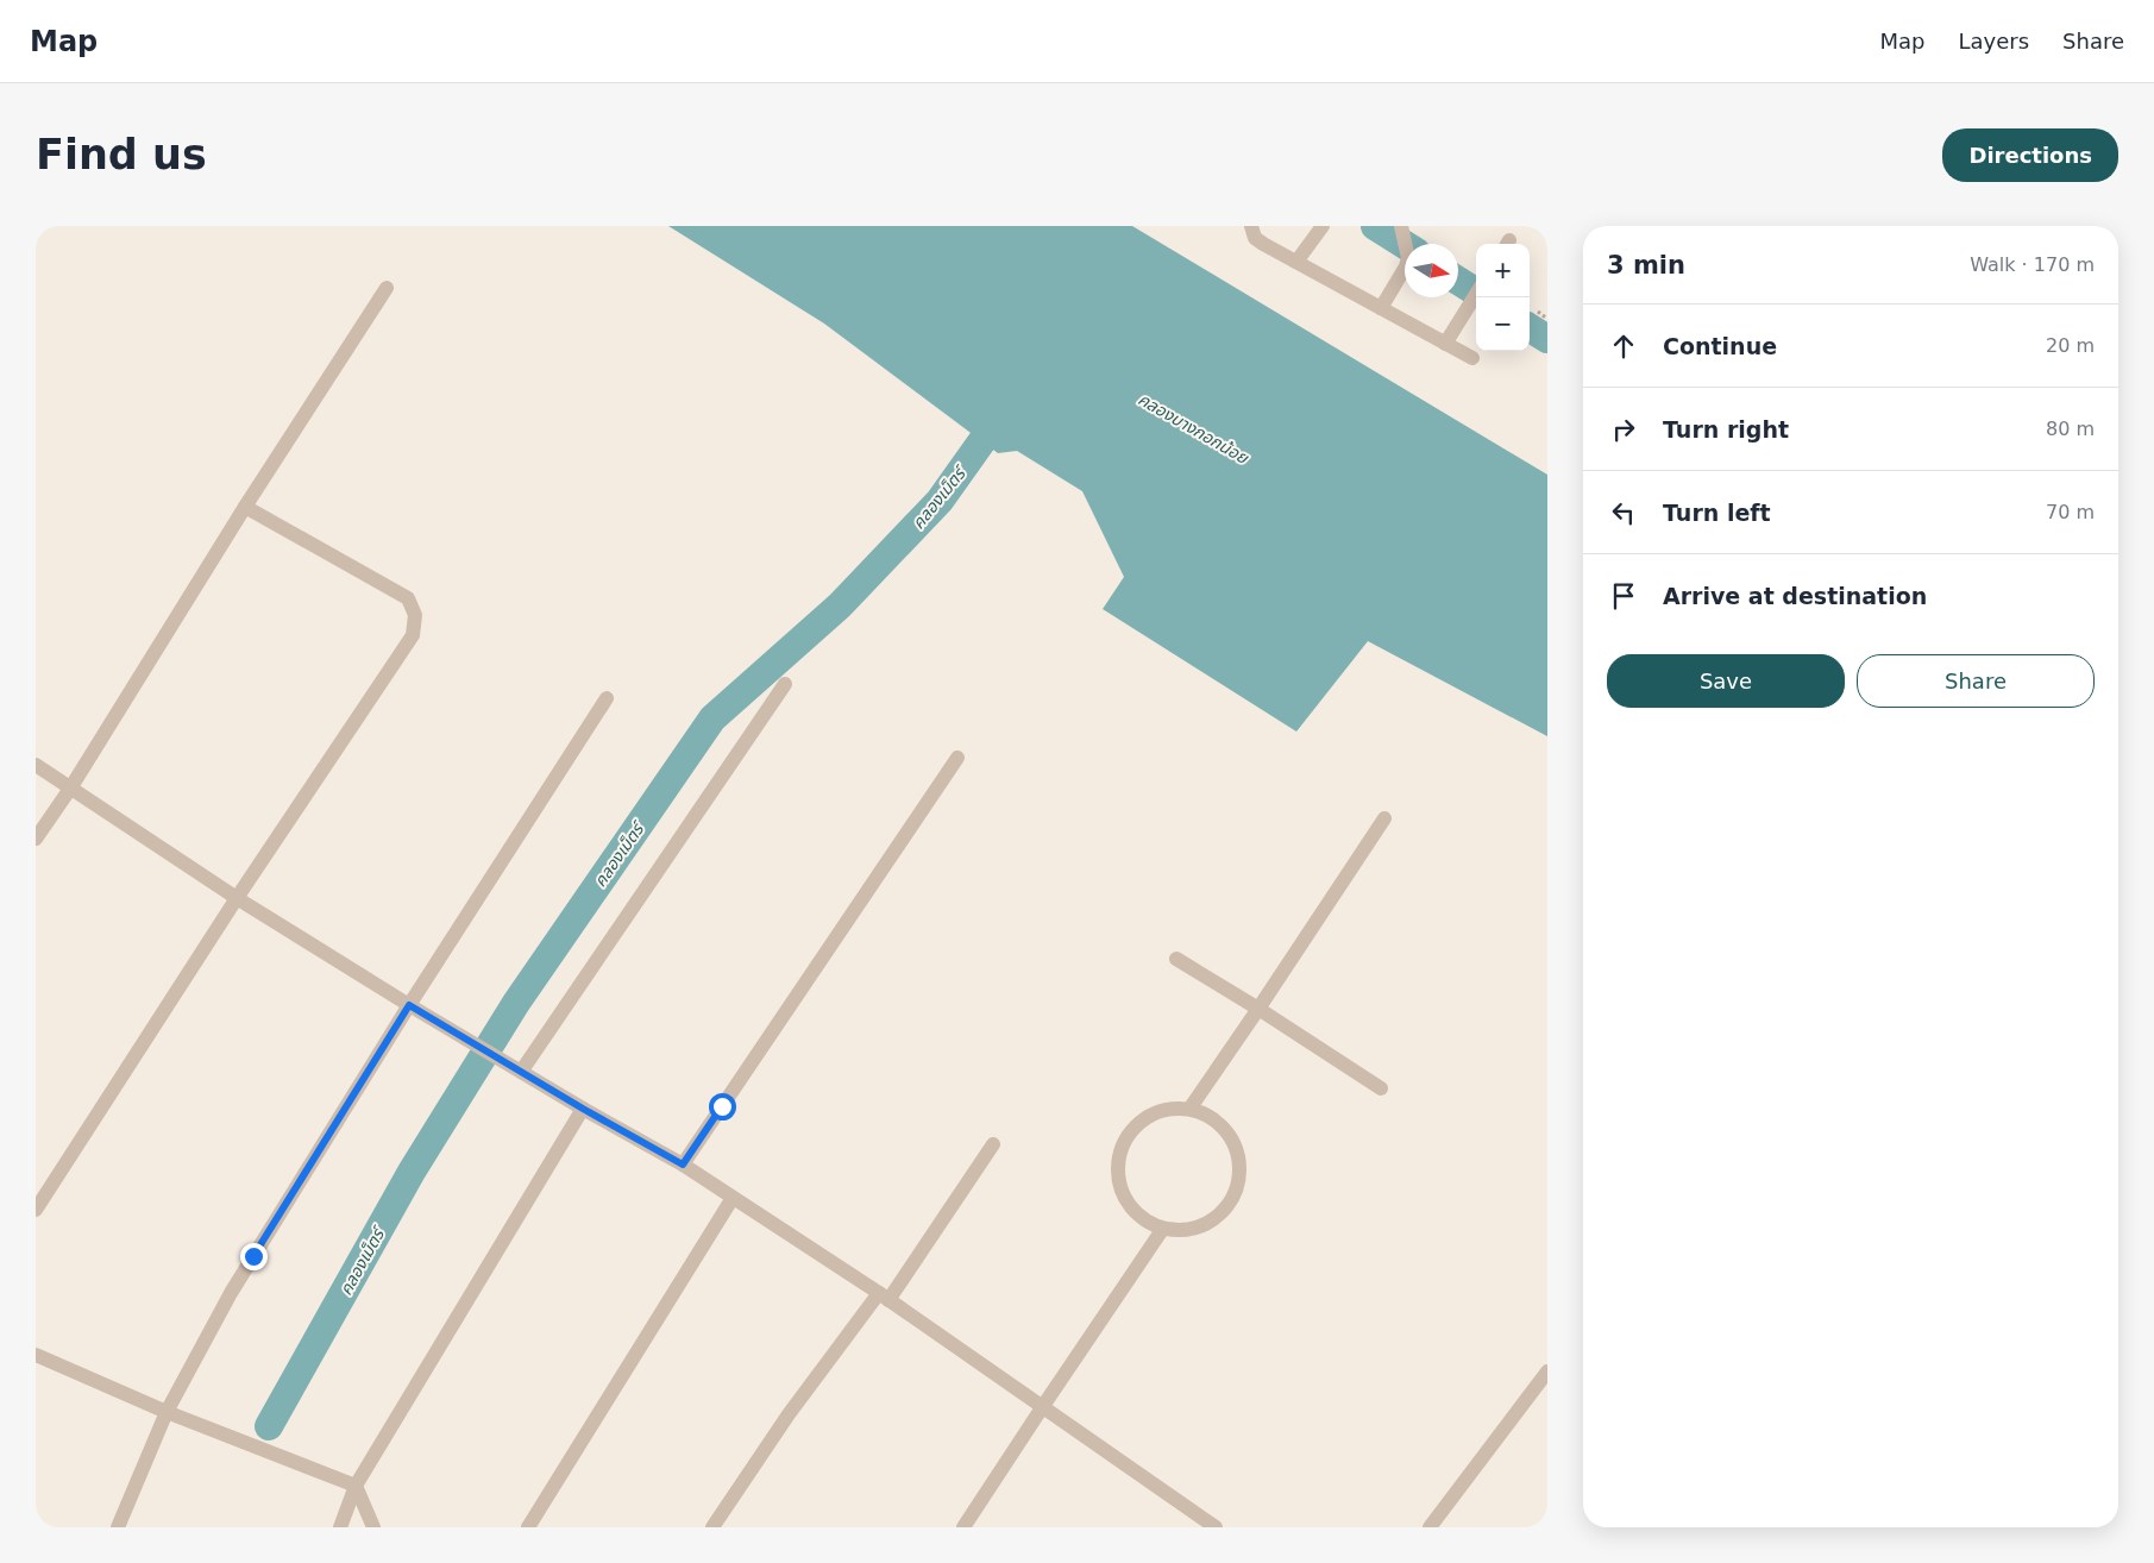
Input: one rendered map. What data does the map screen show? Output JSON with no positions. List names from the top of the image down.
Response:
{
  "water": ["คลองบางกอกน้อย", "คลองเม็ตร์"],
  "north": "right",
  "page": {
    "header": "Map",
    "nav": ["Map", "Layers", "Share"],
    "buttons": [
      "Directions",
      ["Save", "Share"]
    ],
    "title": "Find us",
    "heading": ["3 min", "Walk · 170 m"],
    "map_buttons": ["+", "−"],
    "list": [
      ["Continue", "20 m"],
      ["Turn right", "80 m"],
      ["Turn left", "70 m"],
      "Arrive at destination"
    ]
  }
}
